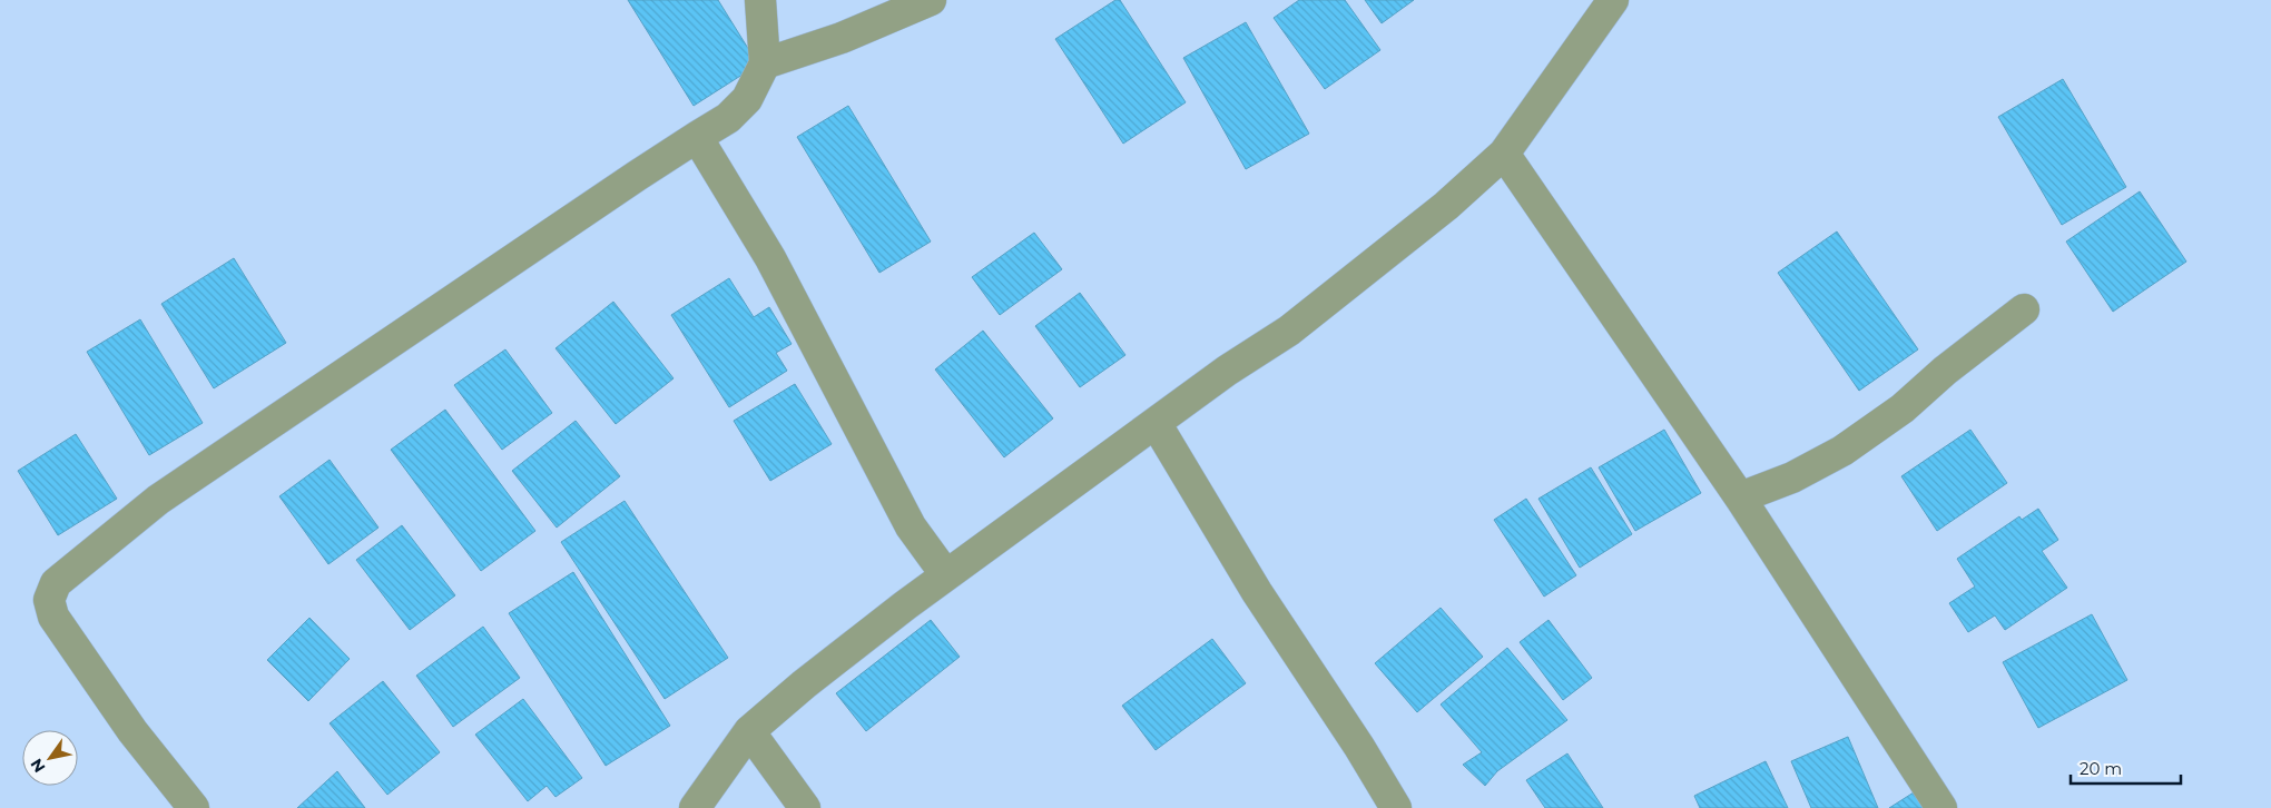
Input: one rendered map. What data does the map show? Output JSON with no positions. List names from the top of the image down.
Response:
{
  "scale_bar": "20 m",
  "north": "bottom left"
}
